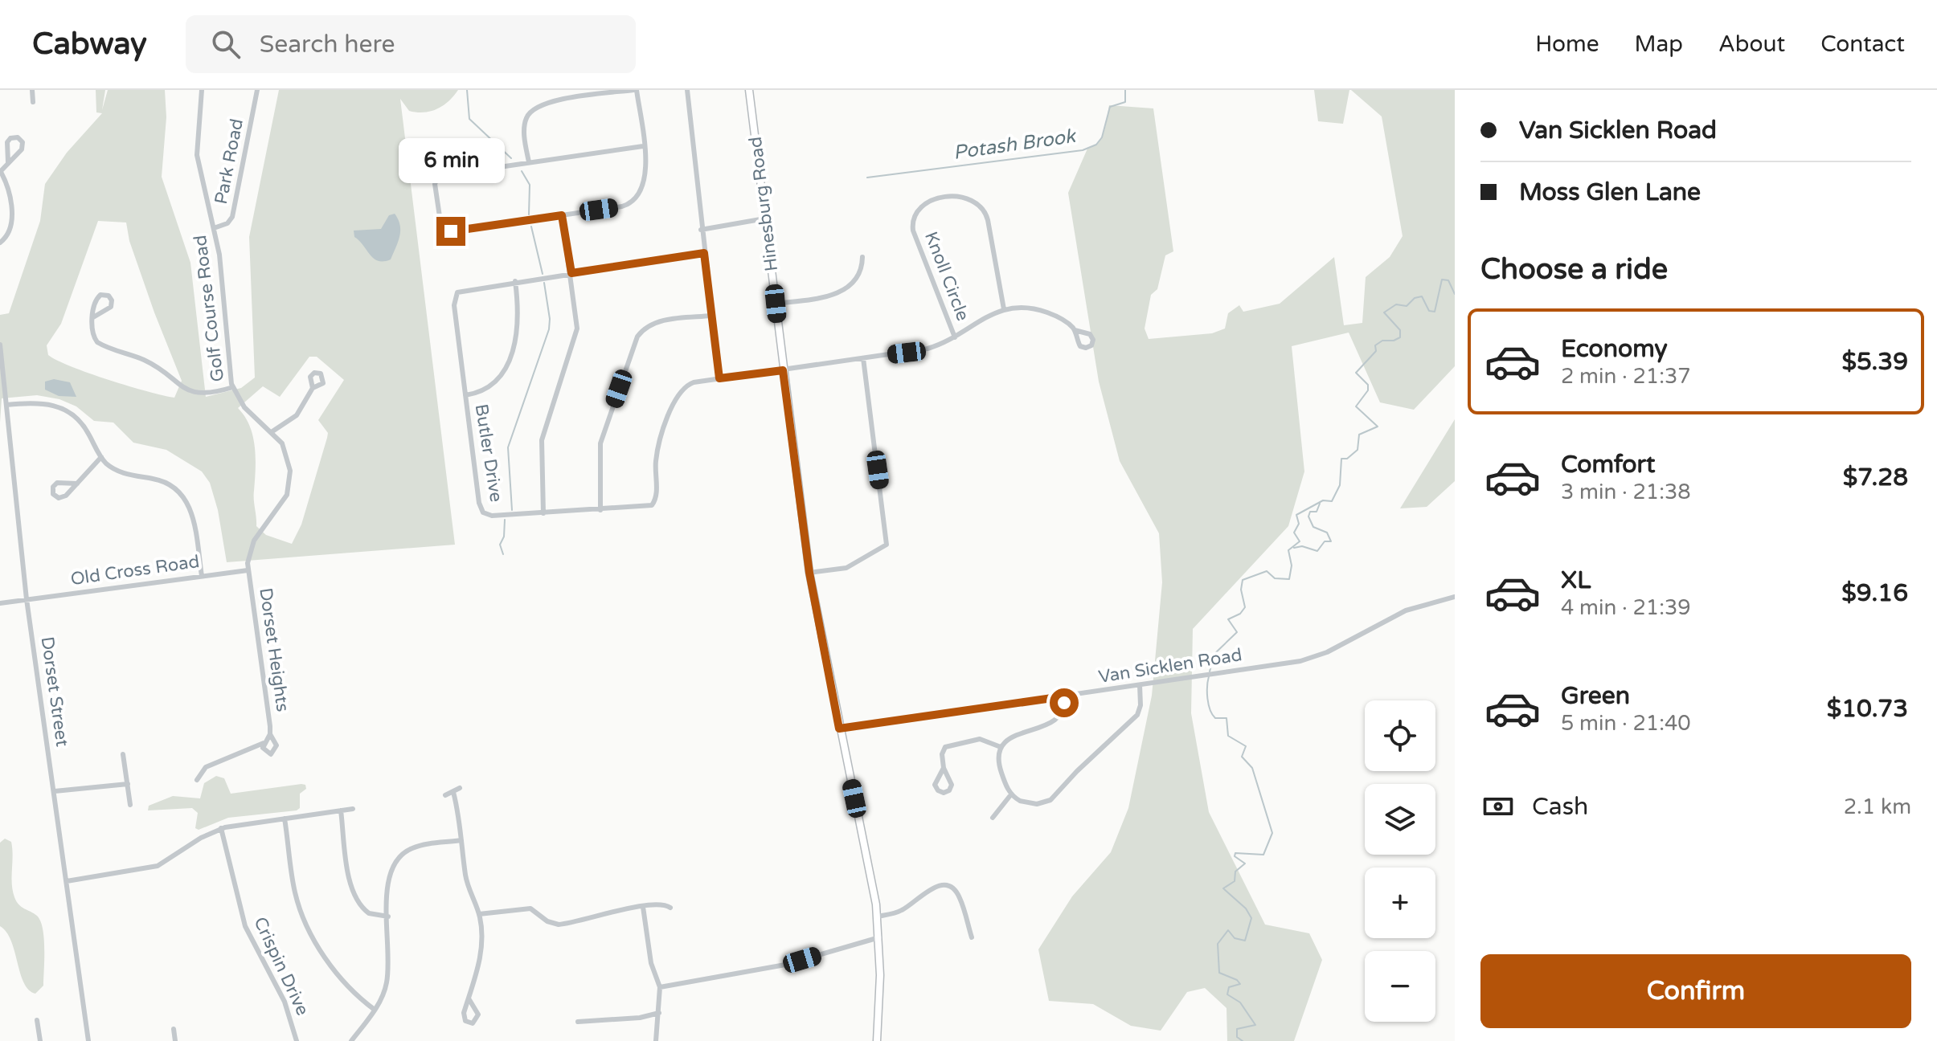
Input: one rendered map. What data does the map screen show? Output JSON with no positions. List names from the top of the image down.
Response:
{
  "streets": {
    "main road": ["Hinesburg Road"],
    "street": [
      "Park Road",
      "Knoll Circle",
      "Golf Course Road",
      "Butler Drive",
      "Old Cross Road",
      "Dorset Heights",
      "Van Sicklen Road",
      "Dorset Street",
      "Crispin Drive"
    ]
  },
  "crossings": [
    ["Park Road", "Golf Course Road"],
    ["Hinesburg Road", "Butler Drive"],
    ["Hinesburg Road", "Van Sicklen Road"],
    ["Knoll Circle", "Butler Drive"],
    ["Golf Course Road", "Old Cross Road"],
    ["Golf Course Road", "Dorset Heights"],
    ["Old Cross Road", "Dorset Heights"],
    ["Old Cross Road", "Dorset Street"]
  ],
  "water": ["Potash Brook"],
  "page": {
    "header": "Cabway",
    "search": "Search here",
    "nav": [
      "Home",
      "Map",
      "About",
      "Contact"
    ],
    "banner": ["Van Sicklen Road", "Moss Glen Lane"],
    "bubble": "6 min",
    "heading": "Choose a ride",
    "list": [
      {
        "name": "Economy",
        "note": "2 min · 21:37",
        "value": "$5.39"
      },
      {
        "name": "Comfort",
        "note": "3 min · 21:38",
        "value": "$7.28"
      },
      {
        "name": "XL",
        "note": "4 min · 21:39",
        "value": "$9.16"
      },
      {
        "name": "Green",
        "note": "5 min · 21:40",
        "value": "$10.73"
      }
    ],
    "map_buttons": ["+", "−"],
    "pay": ["Cash", "2.1 km"],
    "buttons": "Confirm"
  }
}
